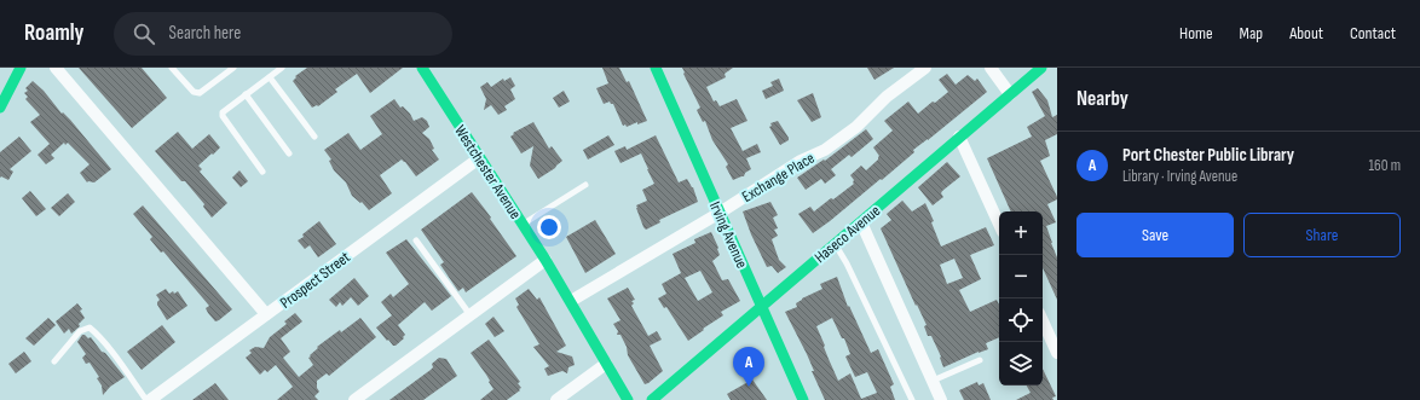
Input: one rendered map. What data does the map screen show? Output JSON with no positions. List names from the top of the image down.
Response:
{
  "streets": {
    "street": [
      "Westchester Avenue",
      "Exchange Place",
      "Haseco Avenue",
      "Irving Avenue",
      "Prospect Street"
    ]
  },
  "crossings": [
    ["Westchester Avenue", "Exchange Place"],
    ["Westchester Avenue", "Prospect Street"],
    ["Exchange Place", "Irving Avenue"],
    ["Haseco Avenue", "Irving Avenue"]
  ],
  "page": {
    "header": "Roamly",
    "search": "Search here",
    "nav": [
      "Home",
      "Map",
      "About",
      "Contact"
    ],
    "heading": "Nearby",
    "list": [
      {
        "mark": "A",
        "name": "Port Chester Public Library",
        "note": "Library · Irving Avenue",
        "value": "160 m"
      }
    ],
    "buttons": ["Save", "Share"],
    "map_buttons": ["+", "−"],
    "pins": "A"
  }
}
